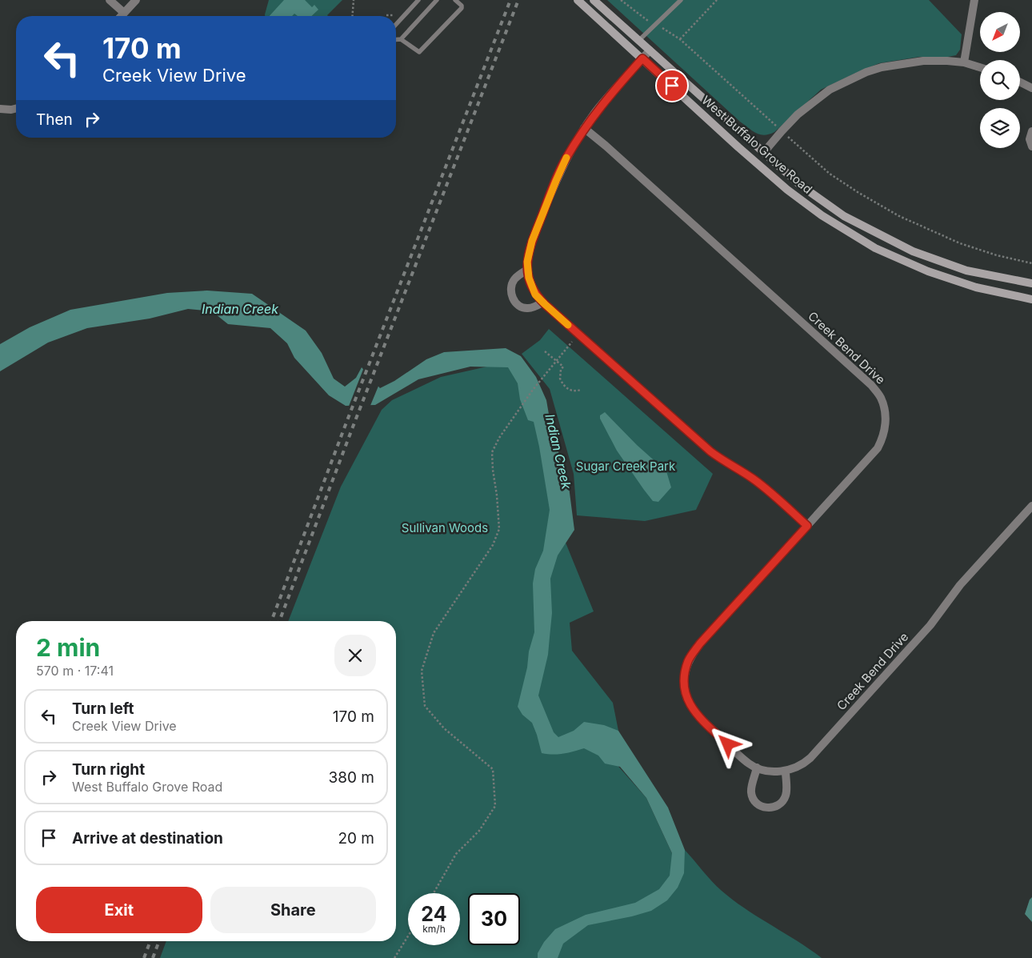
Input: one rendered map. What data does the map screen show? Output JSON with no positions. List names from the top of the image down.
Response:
{
  "streets": {
    "main road": ["West Buffalo Grove Road"],
    "street": ["Creek Bend Drive"]
  },
  "water": ["Indian Creek"],
  "parks": ["Sugar Creek Park", "Sullivan Woods"],
  "north": "bottom left",
  "page": {
    "turn": ["170 m", "Creek View Drive"],
    "then": "Then",
    "heading": ["2 min", "570 m · 17:41"],
    "list": [
      {
        "name": "Turn left",
        "note": "Creek View Drive",
        "value": "170 m"
      },
      {
        "name": "Turn right",
        "note": "West Buffalo Grove Road",
        "value": "380 m"
      },
      {
        "name": "Arrive at destination",
        "value": "20 m"
      }
    ],
    "buttons": ["Exit", "Share"],
    "speed": "24 km/h",
    "limit": "30"
  }
}
